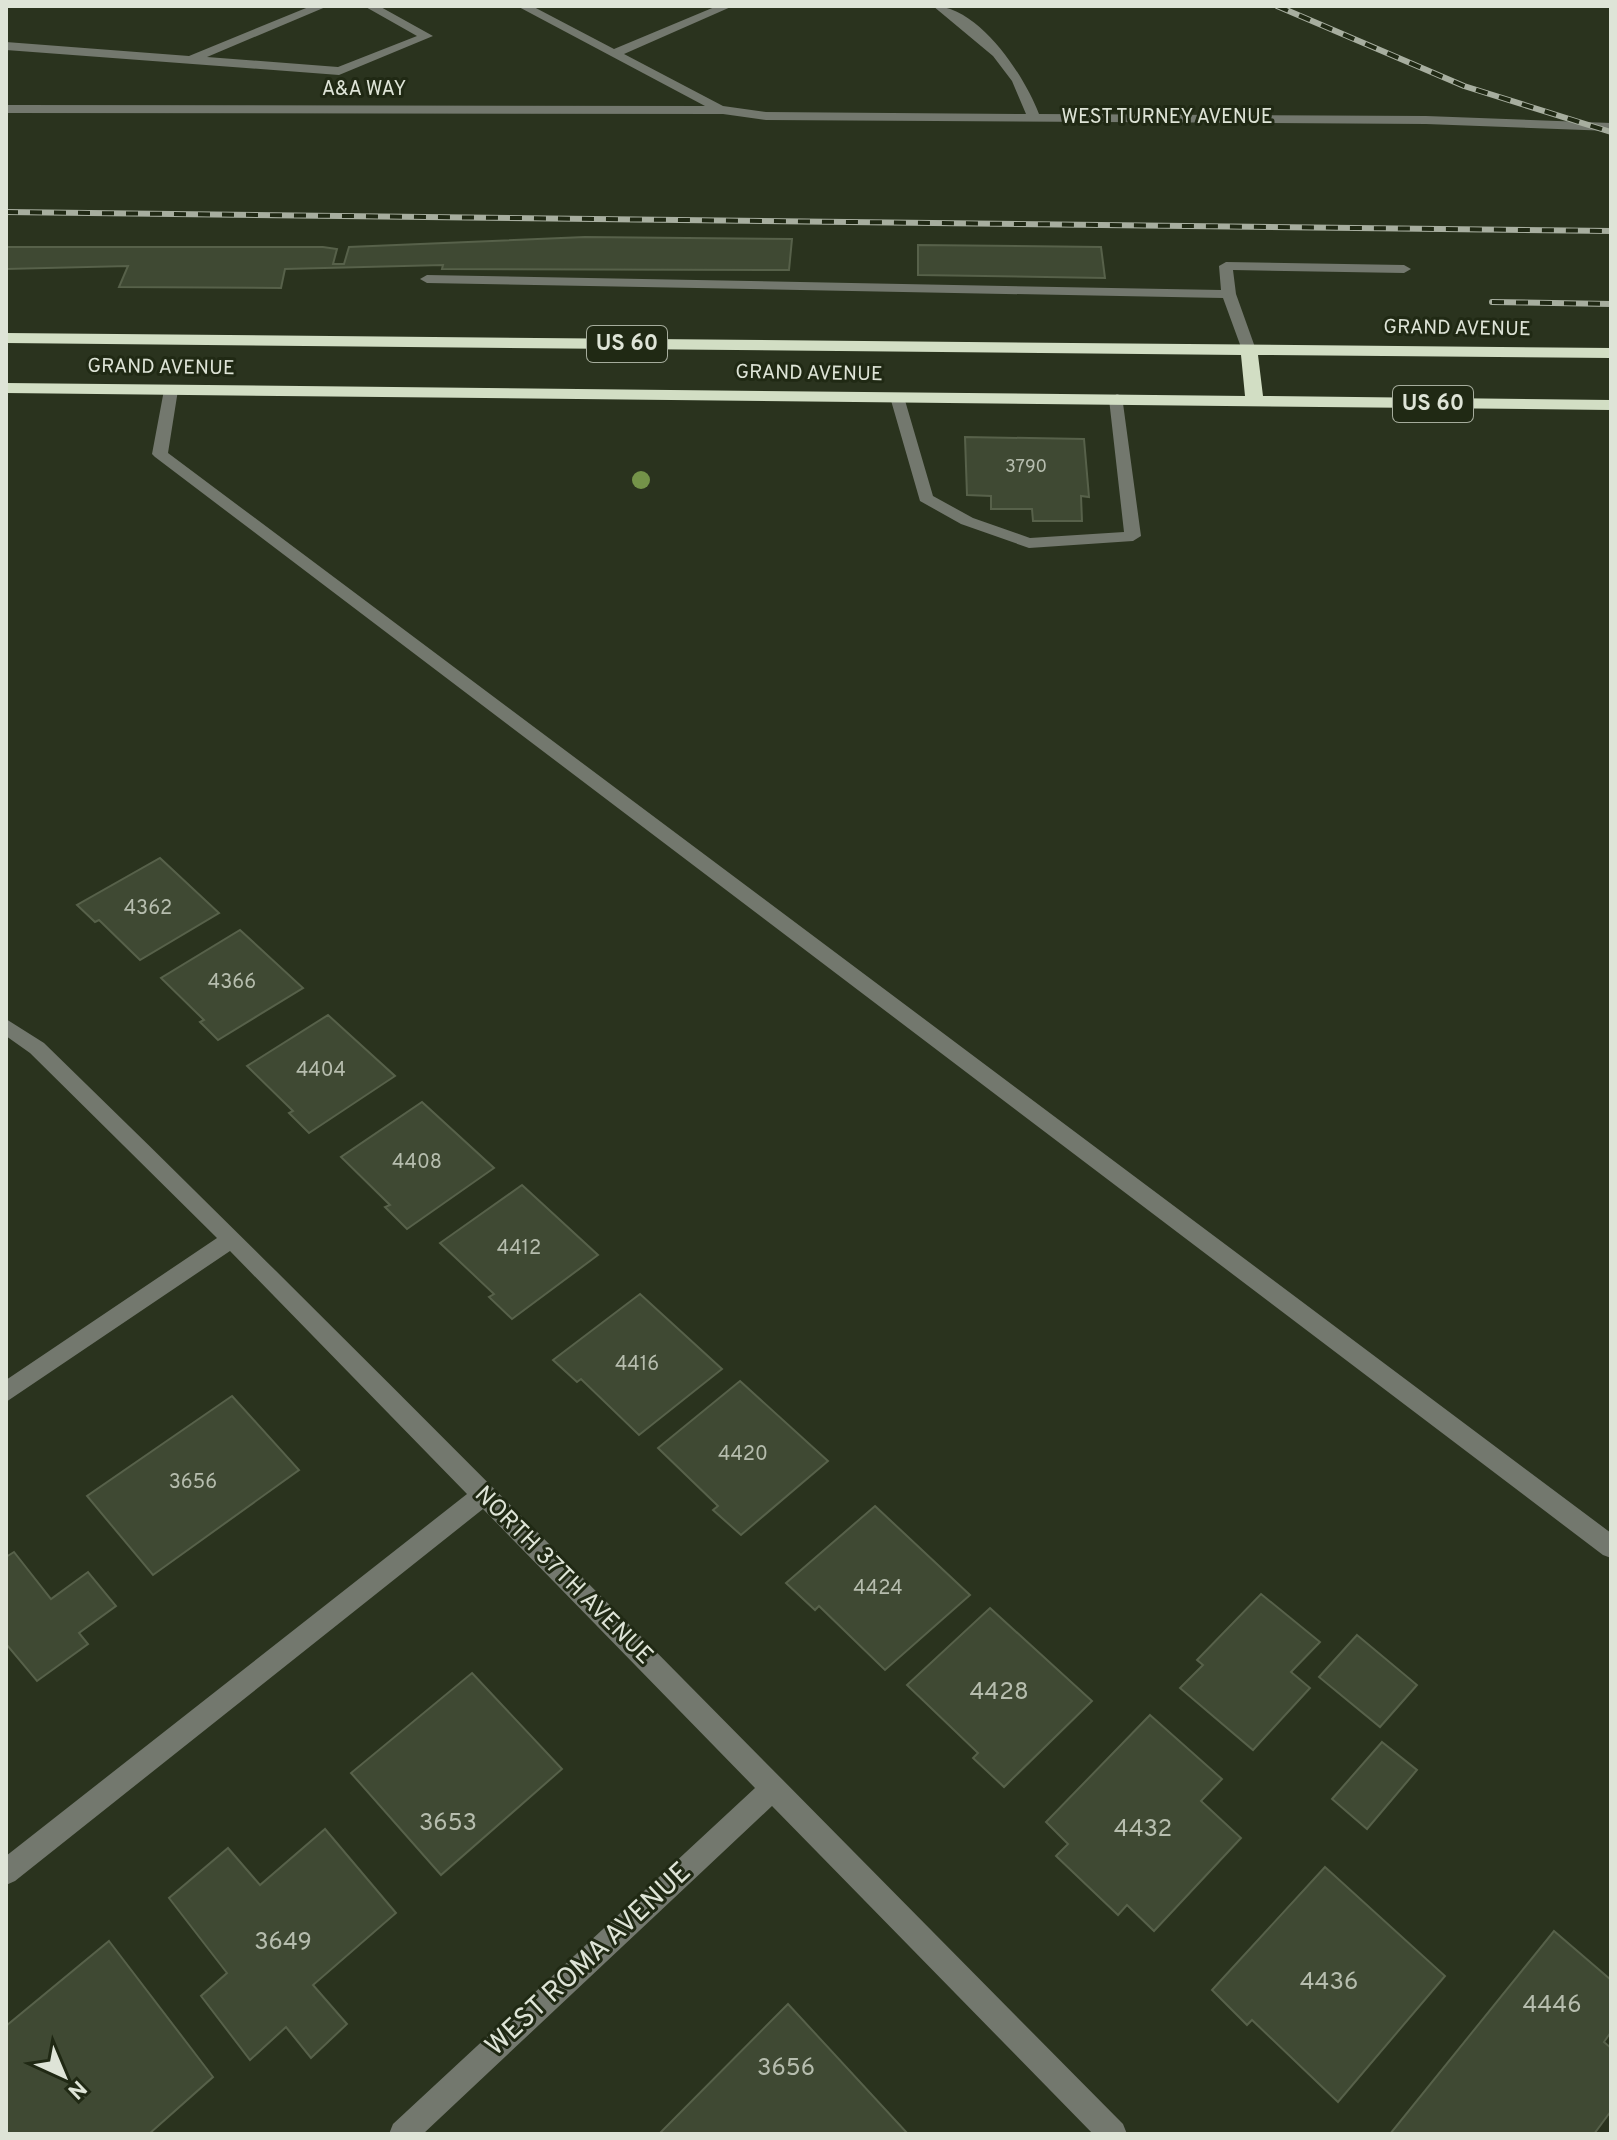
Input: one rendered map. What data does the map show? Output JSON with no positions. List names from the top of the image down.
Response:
{
  "streets": {
    "highway": ["GRAND AVENUE", "US 60"],
    "street": [
      "A&A WAY",
      "WEST TURNEY AVENUE",
      "NORTH 37TH AVENUE",
      "WEST ROMA AVENUE"
    ]
  },
  "crossings": [
    ["A&A WAY", "WEST TURNEY AVENUE"],
    ["NORTH 37TH AVENUE", "WEST ROMA AVENUE"]
  ],
  "house_numbers": [
    "3790",
    "4362",
    "4366",
    "4404",
    "4408",
    "4412",
    "4416",
    "4420",
    "3656",
    "4424",
    "4428",
    "3653",
    "4432",
    "3649",
    "4436",
    "4446",
    "3656"
  ],
  "north": "bottom right"
}
